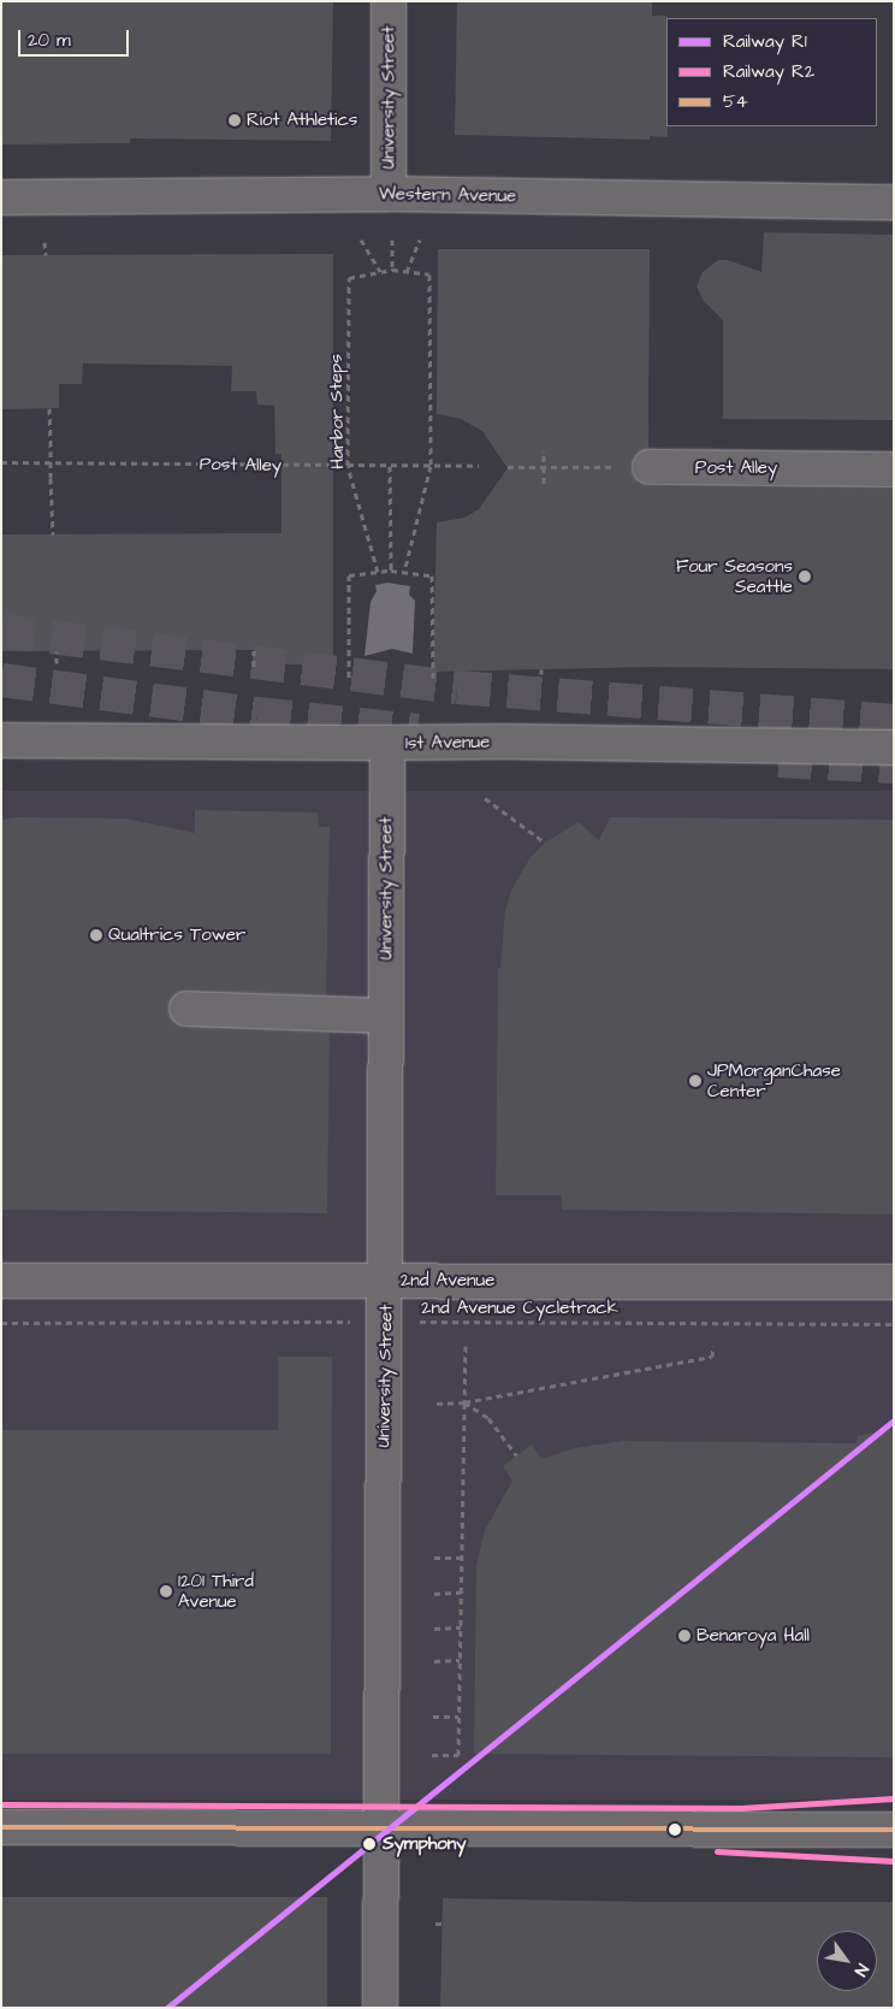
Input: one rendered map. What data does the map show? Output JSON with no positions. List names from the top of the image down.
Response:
{
  "streets": {
    "main road": [
      "University Street",
      "Western Avenue",
      "Post Alley",
      "1st Avenue",
      "2nd Avenue"
    ],
    "path": ["Harbor Steps", "2nd Avenue Cycletrack"]
  },
  "crossings": [
    ["University Street", "Western Avenue"],
    ["University Street", "1st Avenue"],
    ["University Street", "2nd Avenue"],
    ["University Street", "2nd Avenue Cycletrack"],
    ["Harbor Steps", "Post Alley"]
  ],
  "places": [
    "Riot Athletics",
    "Four Seasons Seattle",
    "Qualtrics Tower",
    "JPMorganChase Center",
    "1201 Third Avenue",
    "Benaroya Hall",
    "Symphony"
  ],
  "lines": ["rail line R1", "rail line R2", "transit line 54"],
  "legend": ["Railway R1", "Railway R2", "54"],
  "scale_bar": "20 m",
  "north": "bottom right"
}
